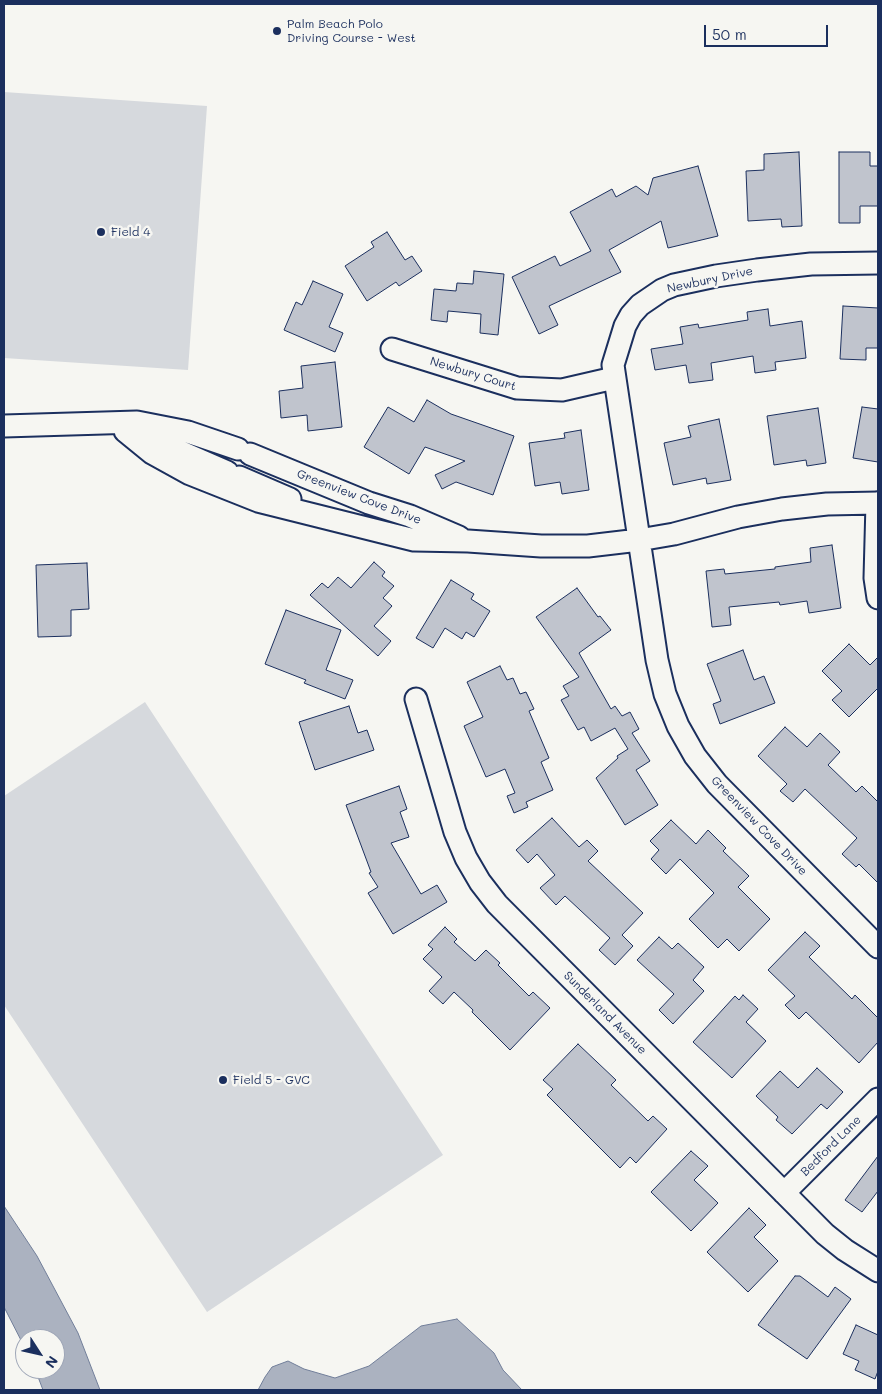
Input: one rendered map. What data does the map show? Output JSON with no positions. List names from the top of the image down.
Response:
{
  "streets": {
    "street": [
      "Newbury Drive",
      "Newbury Court",
      "Greenview Cove Drive",
      "Sunderland Avenue",
      "Bedford Lane"
    ]
  },
  "crossings": [
    ["Newbury Drive", "Newbury Court"],
    ["Newbury Drive", "Greenview Cove Drive"],
    ["Sunderland Avenue", "Bedford Lane"]
  ],
  "places": ["Palm Beach Polo Driving Course - West", "Field 4", "Field 5 - GVC"],
  "scale_bar": "50 m",
  "north": "bottom right"
}
